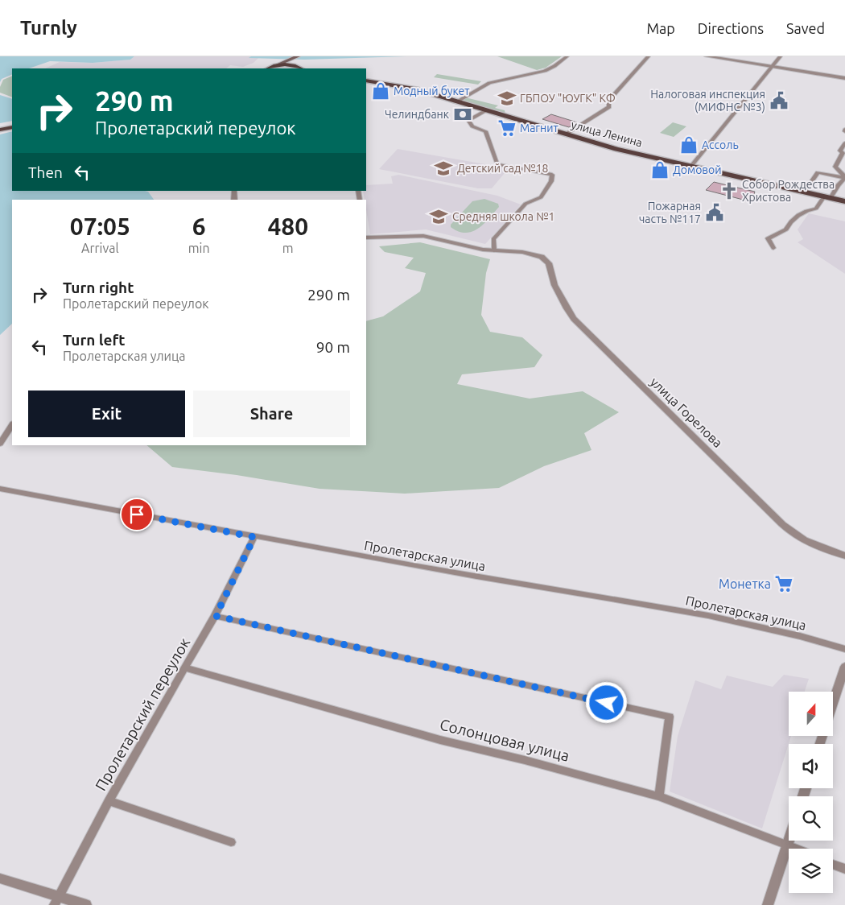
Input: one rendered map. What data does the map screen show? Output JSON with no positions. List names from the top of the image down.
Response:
{
  "streets": {
    "main road": ["улица Ленина"],
    "street": [
      "улица Горелова",
      "Пролетарская улица",
      "Пролетарский переулок",
      "Солонцовая улица"
    ]
  },
  "crossings": [
    ["Пролетарская улица", "Пролетарский переулок"],
    ["Пролетарский переулок", "Солонцовая улица"]
  ],
  "places": {
    "shop": ["Модный букет", "Ассоль", "Домовой"],
    "school or university": ["ГБПОУ \"ЮУГК\" КФ", "Детский сад №18", "Средняя школа №1"],
    "public building": ["Налоговая инспекция (МИФНС №3)", "Пожарная часть №117"],
    "bank": ["Челиндбанк"],
    "supermarket": ["Магнит", "Монетка"],
    "church": ["Собор Рождества Христова"]
  },
  "north": "top",
  "page": {
    "header": "Turnly",
    "nav": ["Map", "Directions", "Saved"],
    "turn": ["290 m", "Пролетарский переулок"],
    "then": "Then",
    "eta": [
      "07:05",
      "Arrival",
      "6",
      "min",
      "480",
      "m"
    ],
    "list": [
      {
        "name": "Turn right",
        "note": "Пролетарский переулок",
        "value": "290 m"
      },
      {
        "name": "Turn left",
        "note": "Пролетарская улица",
        "value": "90 m"
      }
    ],
    "buttons": ["Exit", "Share"]
  }
}
